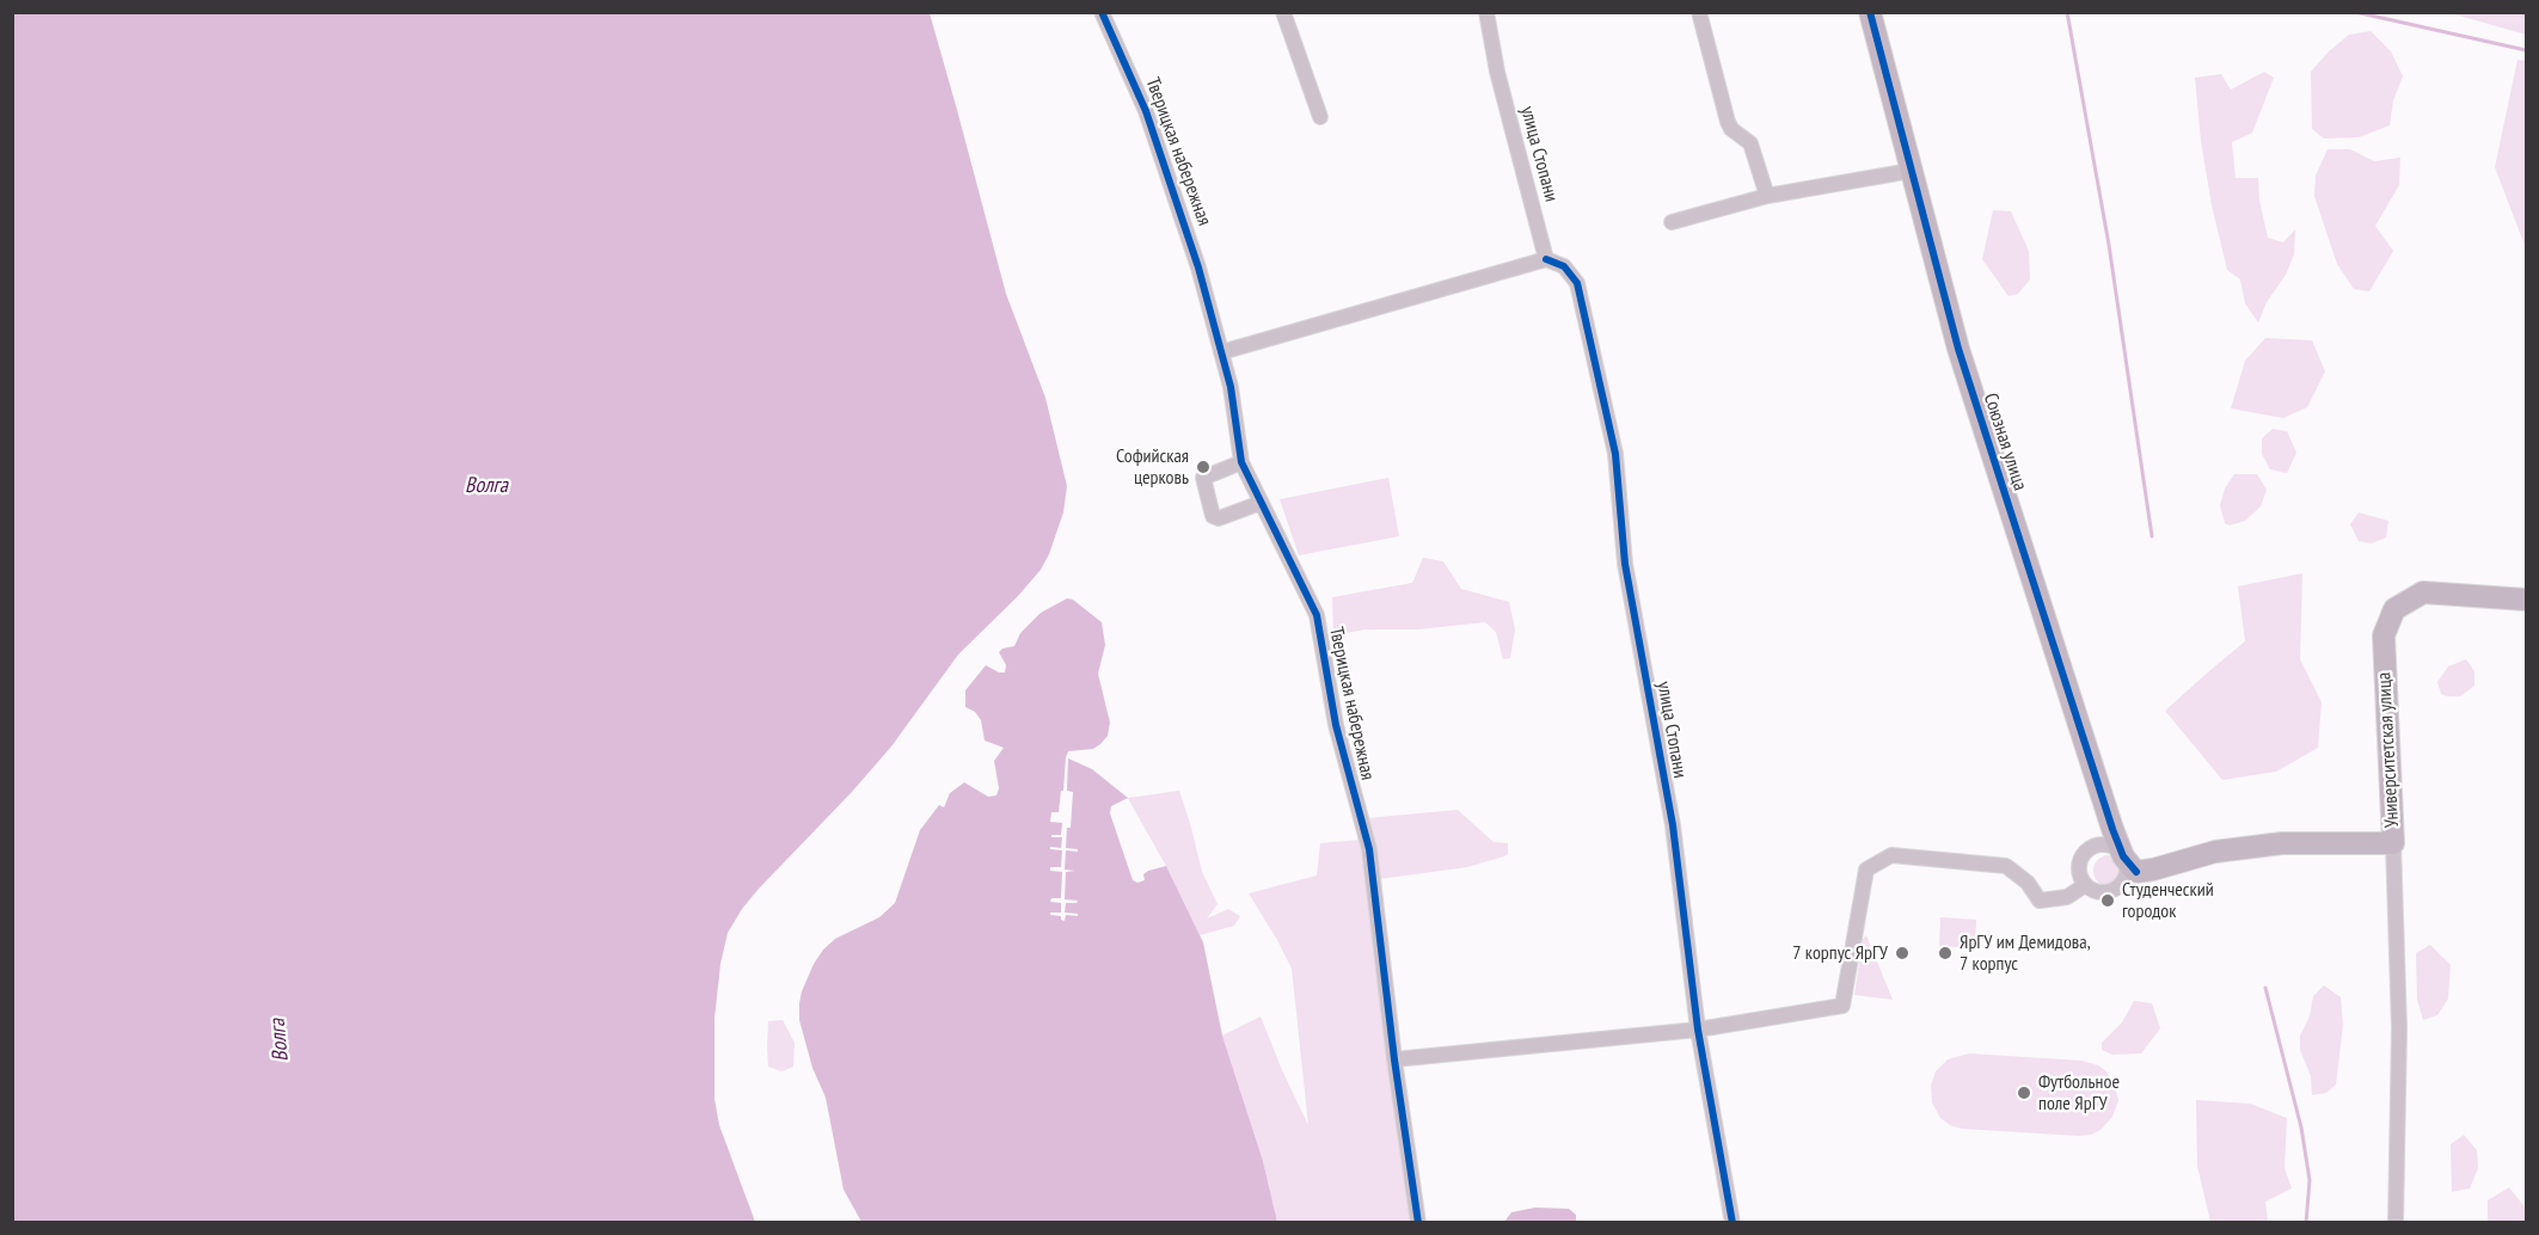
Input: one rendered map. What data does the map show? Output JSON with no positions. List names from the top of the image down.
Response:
{
  "streets": {
    "street": [
      "Тверицкая набережная",
      "улица Стопани",
      "Союзная улица",
      "Университетская улица"
    ]
  },
  "crossings": [
    ["Союзная улица", "Университетская улица"]
  ],
  "water": ["Волга"],
  "places": [
    "Софийская церковь",
    "Студенческий городок",
    "7 корпус ЯрГУ",
    "ЯрГУ им Демидова, 7 корпус",
    "Футбольное поле ЯрГУ"
  ]
}
